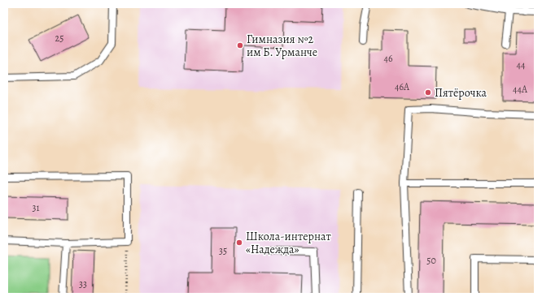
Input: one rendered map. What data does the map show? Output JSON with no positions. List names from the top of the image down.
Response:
{
  "places": ["Гимназия №2 им Б. Урманче", "Пятёрочка", "Школа-интернат «Надежда»"],
  "house_numbers": [
    "25",
    "46",
    "44",
    "46А",
    "44А",
    "31",
    "35",
    "50",
    "33"
  ]
}
